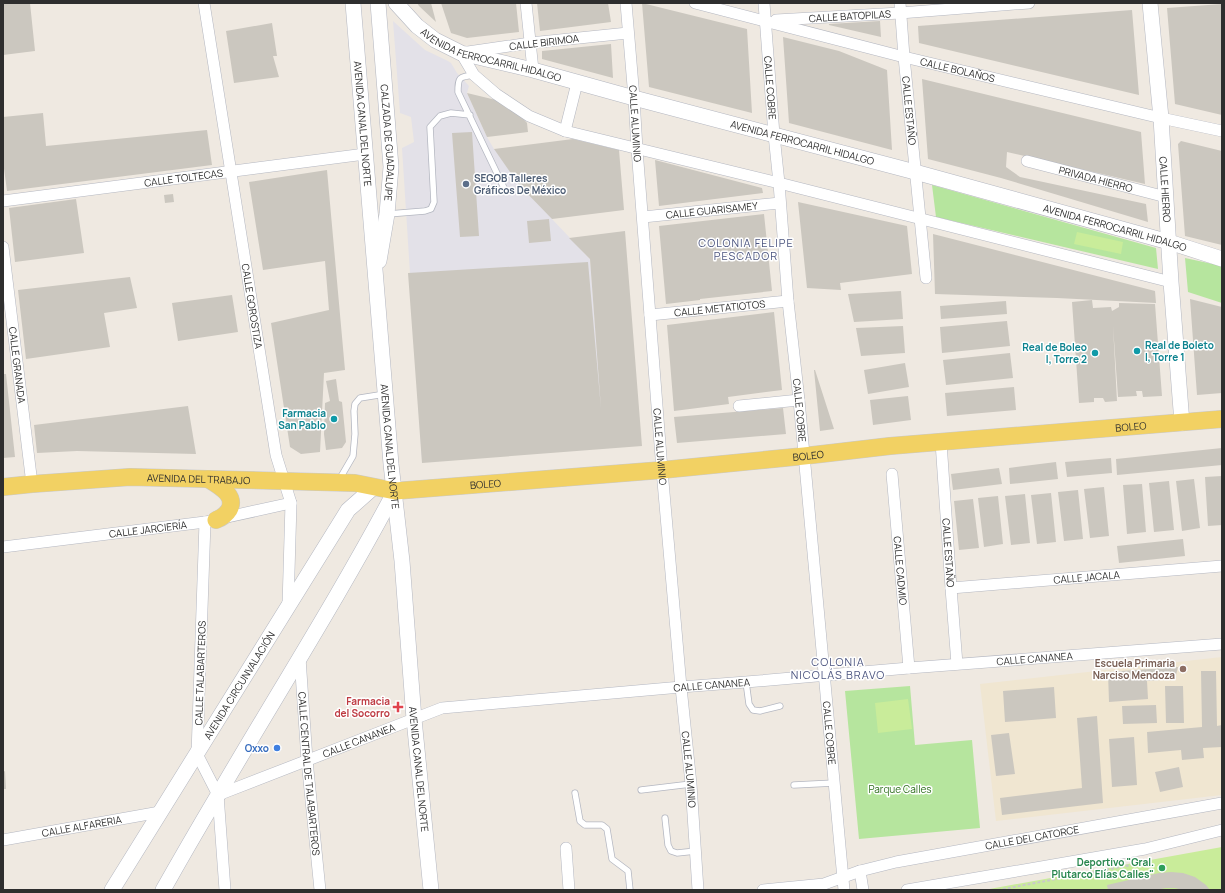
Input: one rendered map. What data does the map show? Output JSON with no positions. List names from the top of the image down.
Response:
{
  "streets": {
    "main road": [
      "AVENIDA FERROCARRIL HIDALGO",
      "AVENIDA CANAL DEL NORTE",
      "CALZADA DE GUADALUPE",
      "CALLE HIERRO",
      "BOLEO",
      "AVENIDA DEL TRABAJO",
      "AVENIDA CIRCUNVALACIÓN"
    ],
    "street": [
      "CALLE BATOPILAS",
      "CALLE BIRIMOA",
      "CALLE BOLAÑOS",
      "CALLE COBRE",
      "CALLE ESTAÑO",
      "CALLE ALUMINIO",
      "CALLE TOLTECAS",
      "PRIVADA HIERRO",
      "CALLE GUARISAMEY",
      "CALLE GOROSTIZA",
      "CALLE METATIOTOS",
      "CALLE GRANADA",
      "CALLE JARCIERÍA",
      "CALLE CADMIO",
      "CALLE JACALA",
      "CALLE CANANEA",
      "CALLE TALABARTEROS",
      "CALLE CENTRAL DE TALABARTEROS",
      "CALLE ALFARERIA",
      "CALLE DEL CATORCE"
    ]
  },
  "crossings": [
    ["CALLE BATOPILAS", "CALLE BOLAÑOS"],
    ["CALLE BATOPILAS", "CALLE COBRE"],
    ["CALLE BATOPILAS", "CALLE ESTAÑO"],
    ["CALLE BIRIMOA", "AVENIDA FERROCARRIL HIDALGO"],
    ["CALLE BIRIMOA", "CALLE ALUMINIO"],
    ["AVENIDA FERROCARRIL HIDALGO", "CALLE COBRE"],
    ["AVENIDA FERROCARRIL HIDALGO", "CALLE ESTAÑO"],
    ["AVENIDA FERROCARRIL HIDALGO", "CALLE ALUMINIO"],
    ["AVENIDA FERROCARRIL HIDALGO", "CALLE HIERRO"],
    ["CALLE BOLAÑOS", "CALLE COBRE"],
    ["CALLE BOLAÑOS", "CALLE ESTAÑO"],
    ["CALLE BOLAÑOS", "CALLE HIERRO"],
    ["CALLE COBRE", "CALLE GUARISAMEY"],
    ["CALLE COBRE", "CALLE METATIOTOS"],
    ["CALLE COBRE", "BOLEO"],
    ["CALLE COBRE", "CALLE CANANEA"],
    ["CALLE COBRE", "CALLE DEL CATORCE"],
    ["CALLE ESTAÑO", "BOLEO"],
    ["CALLE ESTAÑO", "CALLE JACALA"],
    ["CALLE ESTAÑO", "CALLE CANANEA"],
    ["AVENIDA CANAL DEL NORTE", "CALZADA DE GUADALUPE"],
    ["AVENIDA CANAL DEL NORTE", "CALLE TOLTECAS"],
    ["AVENIDA CANAL DEL NORTE", "BOLEO"],
    ["AVENIDA CANAL DEL NORTE", "AVENIDA DEL TRABAJO"],
    ["AVENIDA CANAL DEL NORTE", "CALLE CANANEA"],
    ["CALLE ALUMINIO", "CALLE GUARISAMEY"],
    ["CALLE ALUMINIO", "CALLE METATIOTOS"],
    ["CALLE ALUMINIO", "BOLEO"],
    ["CALLE ALUMINIO", "CALLE CANANEA"],
    ["CALLE TOLTECAS", "CALLE GOROSTIZA"],
    ["PRIVADA HIERRO", "CALLE HIERRO"],
    ["CALLE HIERRO", "BOLEO"],
    ["CALLE GOROSTIZA", "AVENIDA DEL TRABAJO"],
    ["CALLE GOROSTIZA", "CALLE JARCIERÍA"],
    ["CALLE GOROSTIZA", "AVENIDA CIRCUNVALACIÓN"],
    ["CALLE GRANADA", "AVENIDA DEL TRABAJO"],
    ["BOLEO", "AVENIDA DEL TRABAJO"],
    ["AVENIDA DEL TRABAJO", "AVENIDA CIRCUNVALACIÓN"],
    ["CALLE JARCIERÍA", "CALLE TALABARTEROS"],
    ["CALLE CADMIO", "CALLE CANANEA"],
    ["CALLE CANANEA", "CALLE TALABARTEROS"],
    ["CALLE CANANEA", "CALLE CENTRAL DE TALABARTEROS"],
    ["CALLE TALABARTEROS", "AVENIDA CIRCUNVALACIÓN"],
    ["AVENIDA CIRCUNVALACIÓN", "CALLE ALFARERIA"]
  ],
  "districts": ["COLONIA FELIPE PESCADOR", "COLONIA NICOLÁS BRAVO"],
  "parks": ["Parque Calles"],
  "places": {
    "other": [
      "SEGOB Talleres Gráficos De México",
      "Real de Boleto I, Torre 1",
      "Real de Boleo I, Torre 2",
      "Farmacia San Pablo",
      "Escuela Primaria Narciso Mendoza",
      "Oxxo",
      "Deportivo \"Gral. Plutarco Elías Calles\""
    ],
    "health": ["Farmacia del Socorro"]
  }
}
